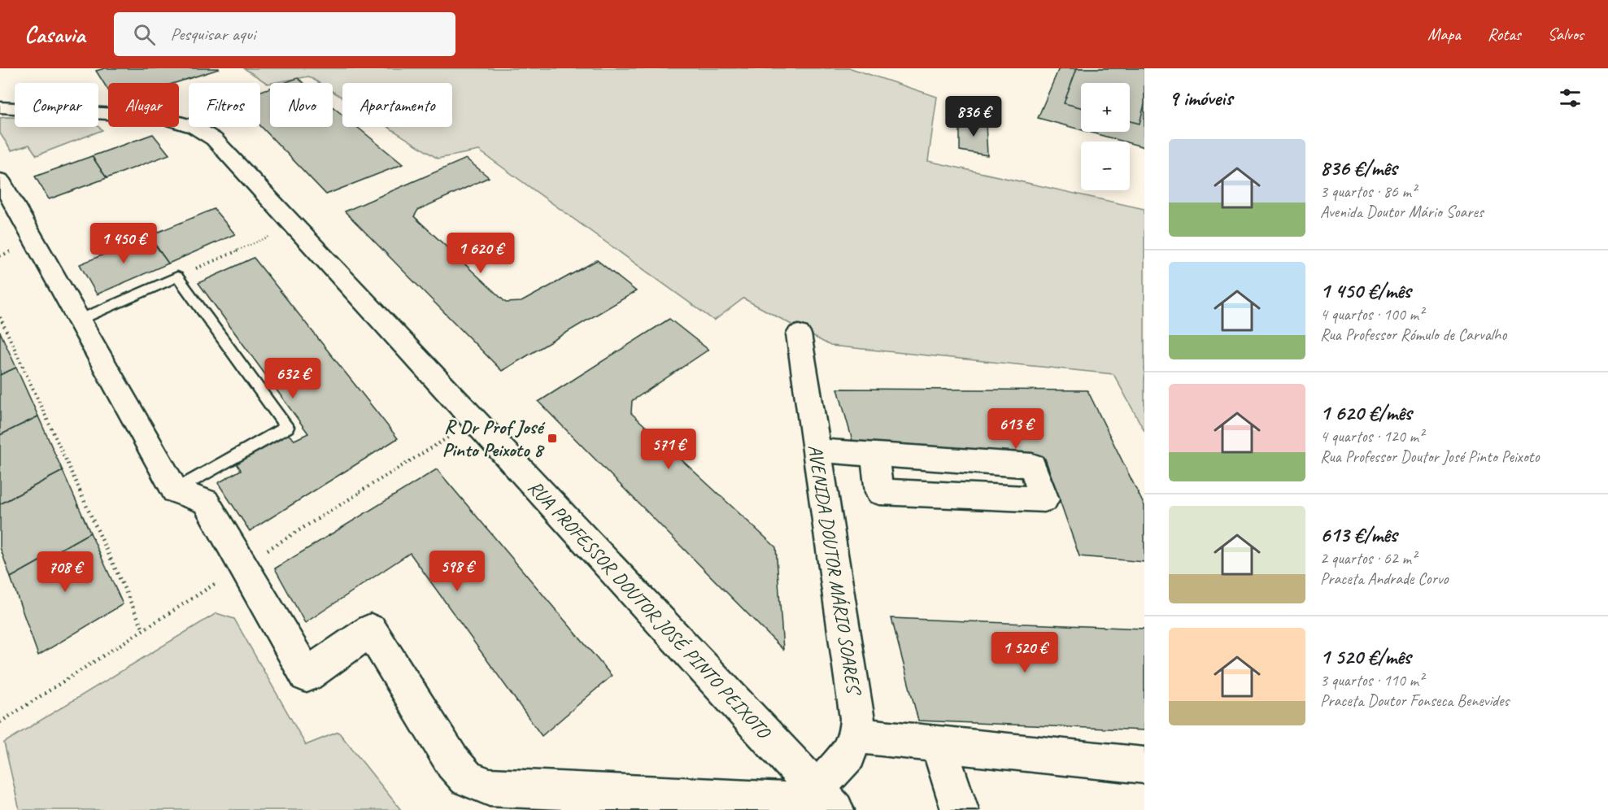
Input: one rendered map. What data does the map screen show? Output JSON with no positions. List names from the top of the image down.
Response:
{
  "streets": {
    "street": ["AVENIDA DOUTOR MÁRIO SOARES", "RUA PROFESSOR DOUTOR JOSÉ PINTO PEIXOTO"]
  },
  "crossings": [
    ["AVENIDA DOUTOR MÁRIO SOARES", "RUA PROFESSOR DOUTOR JOSÉ PINTO PEIXOTO"]
  ],
  "places": {
    "transit": ["R Dr Prof José Pinto Peixoto 8"]
  },
  "page": {
    "header": "Casavia",
    "search": "Pesquisar aqui",
    "nav": ["Mapa", "Rotas", "Salvos"],
    "heading": "9 imóveis",
    "map_buttons": ["+", "−"],
    "chip": [
      "Comprar",
      "Alugar",
      "Filtros",
      "Novo",
      "Apartamento"
    ],
    "price": [
      "836 €",
      "1 450 €",
      "1 620 €",
      "632 €",
      "613 €",
      "571 €",
      "598 €",
      "708 €",
      "1 520 €"
    ],
    "list": [
      {
        "name": "836 €/mês",
        "note": "3 quartos · 86 m² · Avenida Doutor Mário Soares"
      },
      {
        "name": "1 450 €/mês",
        "note": "4 quartos · 100 m² · Rua Professor Rómulo de Carvalho"
      },
      {
        "name": "1 620 €/mês",
        "note": "4 quartos · 120 m² · Rua Professor Doutor José Pinto Peixoto"
      },
      {
        "name": "613 €/mês",
        "note": "2 quartos · 62 m² · Praceta Andrade Corvo"
      },
      {
        "name": "1 520 €/mês",
        "note": "3 quartos · 110 m² · Praceta Doutor Fonseca Benevides"
      }
    ]
  }
}
